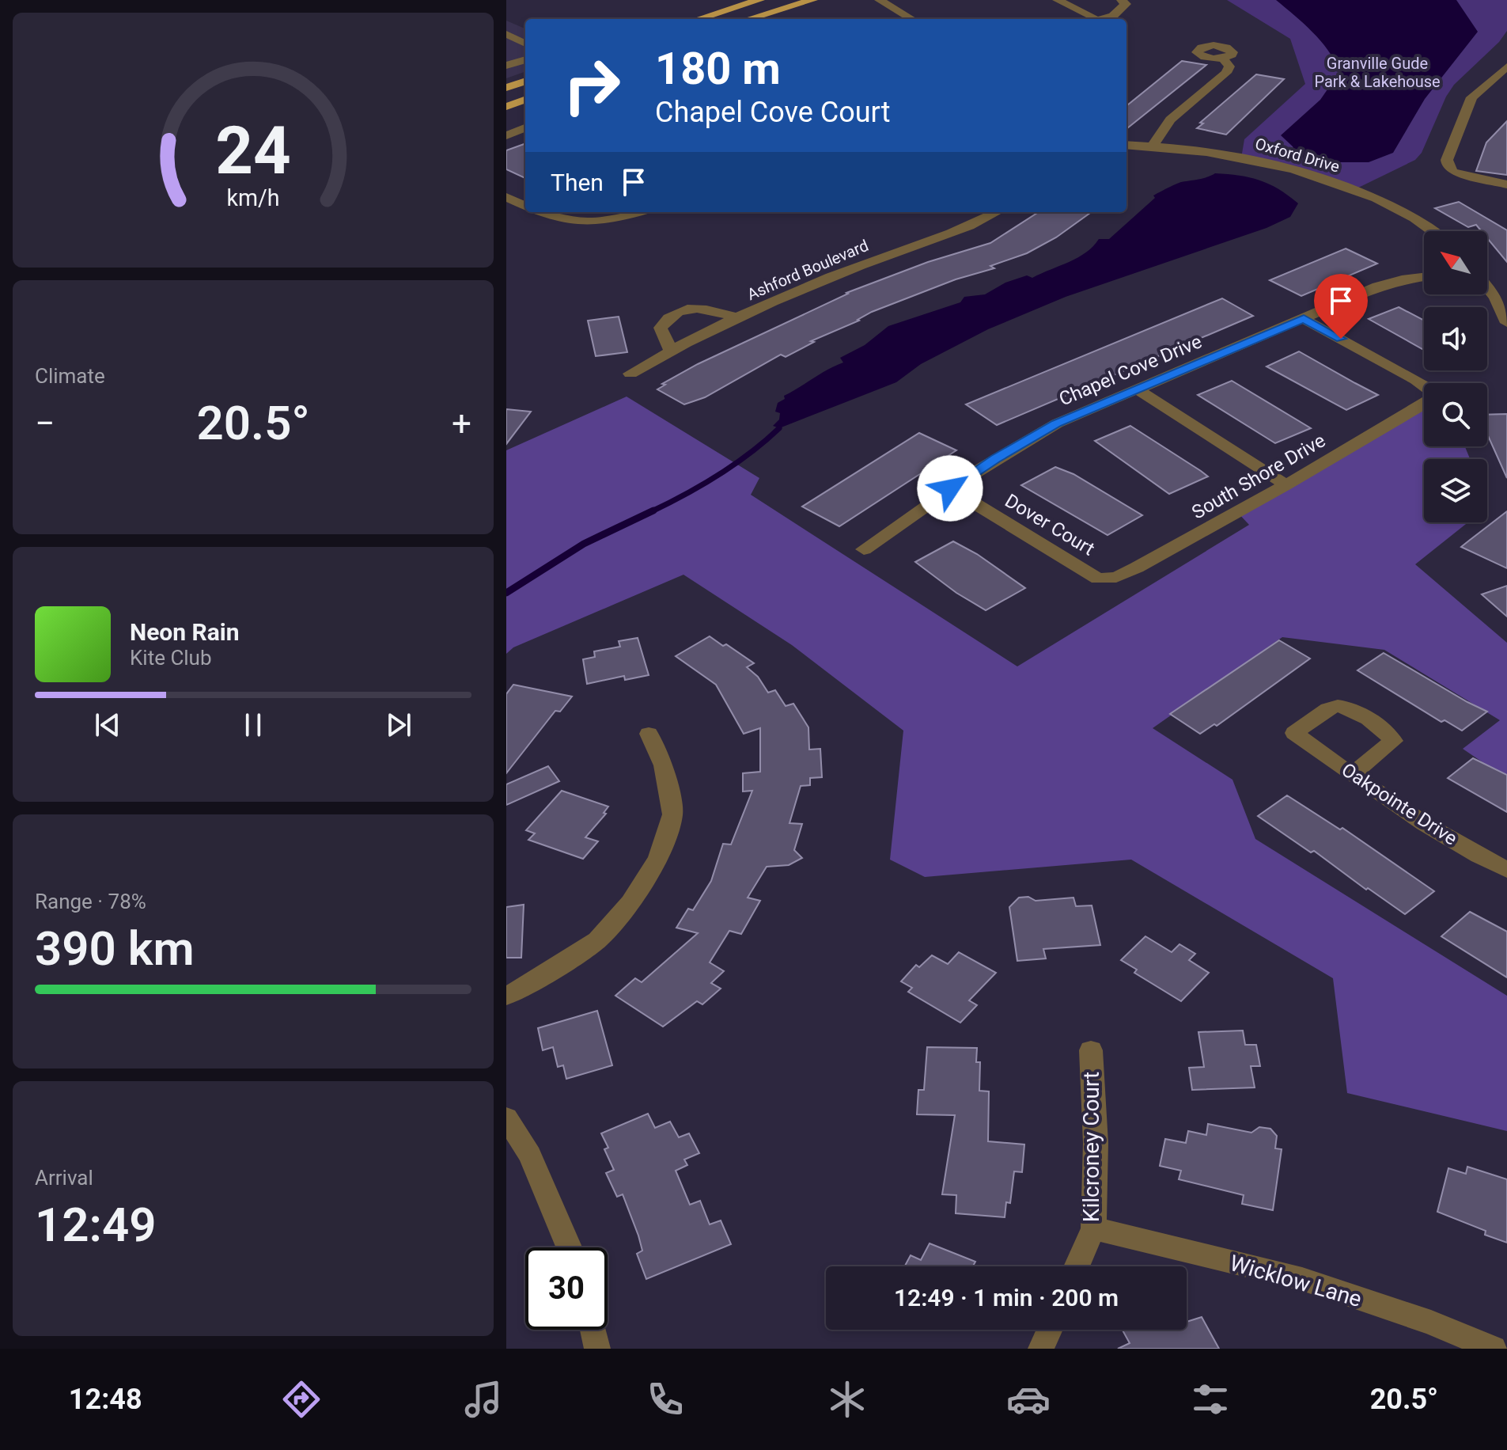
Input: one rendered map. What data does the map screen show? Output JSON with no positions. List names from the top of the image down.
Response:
{
  "streets": {
    "street": [
      "Oxford Drive",
      "Ashford Boulevard",
      "Chapel Cove Drive",
      "South Shore Drive",
      "Dover Court",
      "Oakpointe Drive",
      "Kilcroney Court",
      "Wicklow Lane"
    ]
  },
  "crossings": [
    ["Chapel Cove Drive", "South Shore Drive"],
    ["Chapel Cove Drive", "Dover Court"],
    ["South Shore Drive", "Dover Court"],
    ["Kilcroney Court", "Wicklow Lane"]
  ],
  "parks": ["Granville Gude Park & Lakehouse"],
  "north": "top left",
  "page": {
    "turn": ["180 m", "Chapel Cove Court"],
    "then": "Then",
    "tile": [
      "Climate",
      ["Range · 78%", "390 km"],
      ["Arrival", "12:49"]
    ],
    "heat": ["−", "20.5°", "+"],
    "song": ["Neon Rain", "Kite Club"],
    "limit": "30",
    "trip": "12:49 · 1 min · 200 m",
    "tabs": ["12:48", "20.5°"],
    "gauge": ["24", "km/h"]
  }
}
